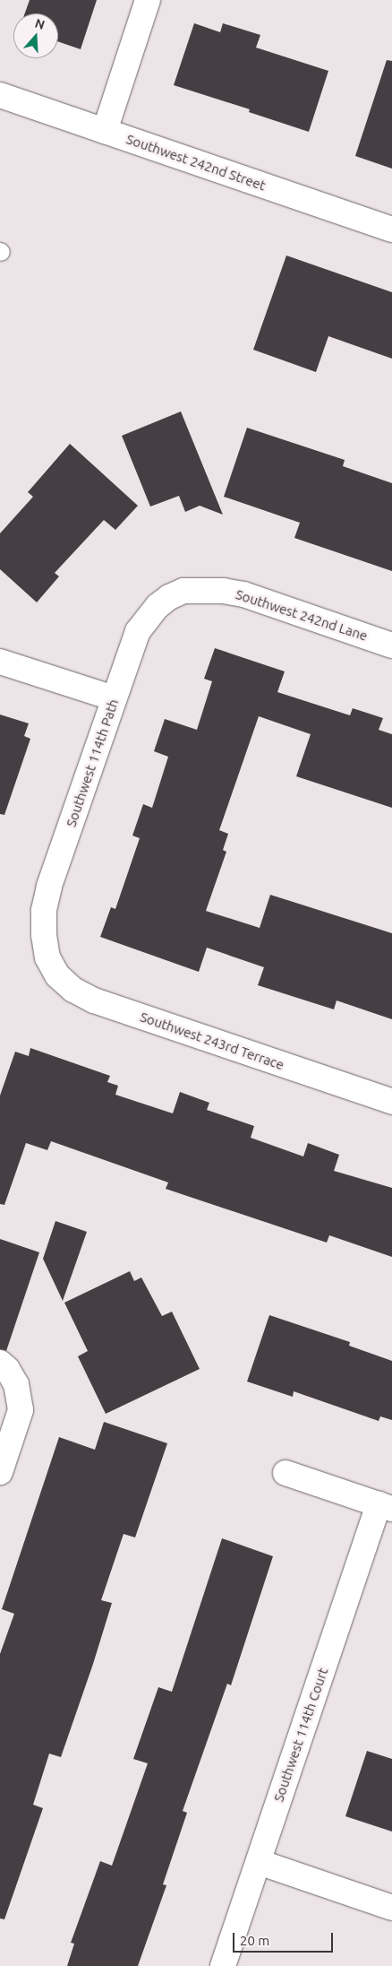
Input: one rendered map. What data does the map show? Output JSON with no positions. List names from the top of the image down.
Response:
{
  "streets": {
    "street": [
      "Southwest 242nd Street",
      "Southwest 242nd Lane",
      "Southwest 114th Path",
      "Southwest 243rd Terrace",
      "Southwest 114th Court"
    ]
  },
  "crossings": [
    ["Southwest 242nd Lane", "Southwest 114th Path"],
    ["Southwest 114th Path", "Southwest 243rd Terrace"]
  ],
  "scale_bar": "20 m",
  "north": "top"
}
